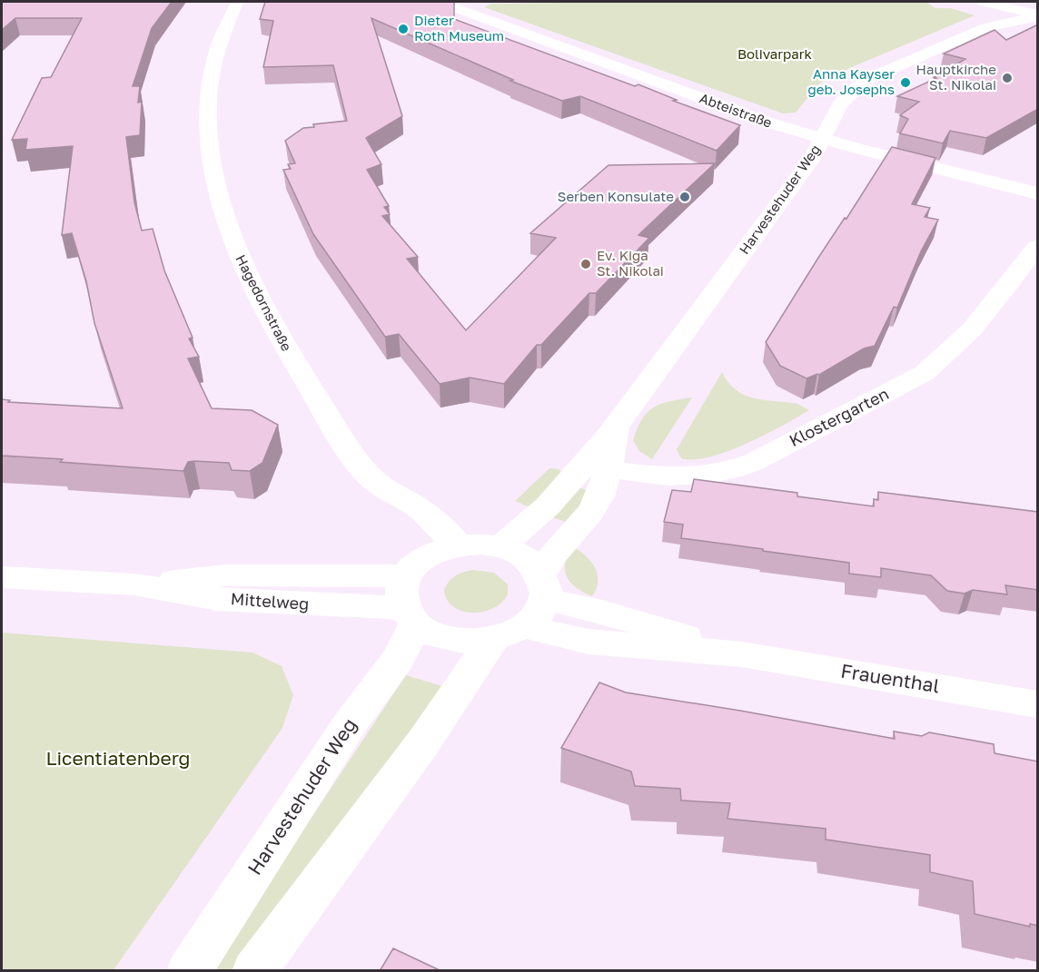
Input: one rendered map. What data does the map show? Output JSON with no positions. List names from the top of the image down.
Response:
{
  "streets": {
    "street": [
      "Abteistraße",
      "Harvestehuder Weg",
      "Hagedornstraße",
      "Klostergarten",
      "Mittelweg",
      "Frauenthal"
    ]
  },
  "crossings": [
    ["Abteistraße", "Harvestehuder Weg"],
    ["Harvestehuder Weg", "Hagedornstraße"],
    ["Harvestehuder Weg", "Klostergarten"],
    ["Harvestehuder Weg", "Mittelweg"],
    ["Harvestehuder Weg", "Frauenthal"],
    ["Hagedornstraße", "Mittelweg"],
    ["Hagedornstraße", "Frauenthal"],
    ["Mittelweg", "Frauenthal"]
  ],
  "parks": ["Bolivarpark", "Licentiatenberg"],
  "places": [
    "Dieter Roth Museum",
    "Hauptkirche St. Nikolai",
    "Anna Kayser geb. Josephs",
    "Serben Konsulate",
    "Ev. Kiga St. Nikolai"
  ]
}
